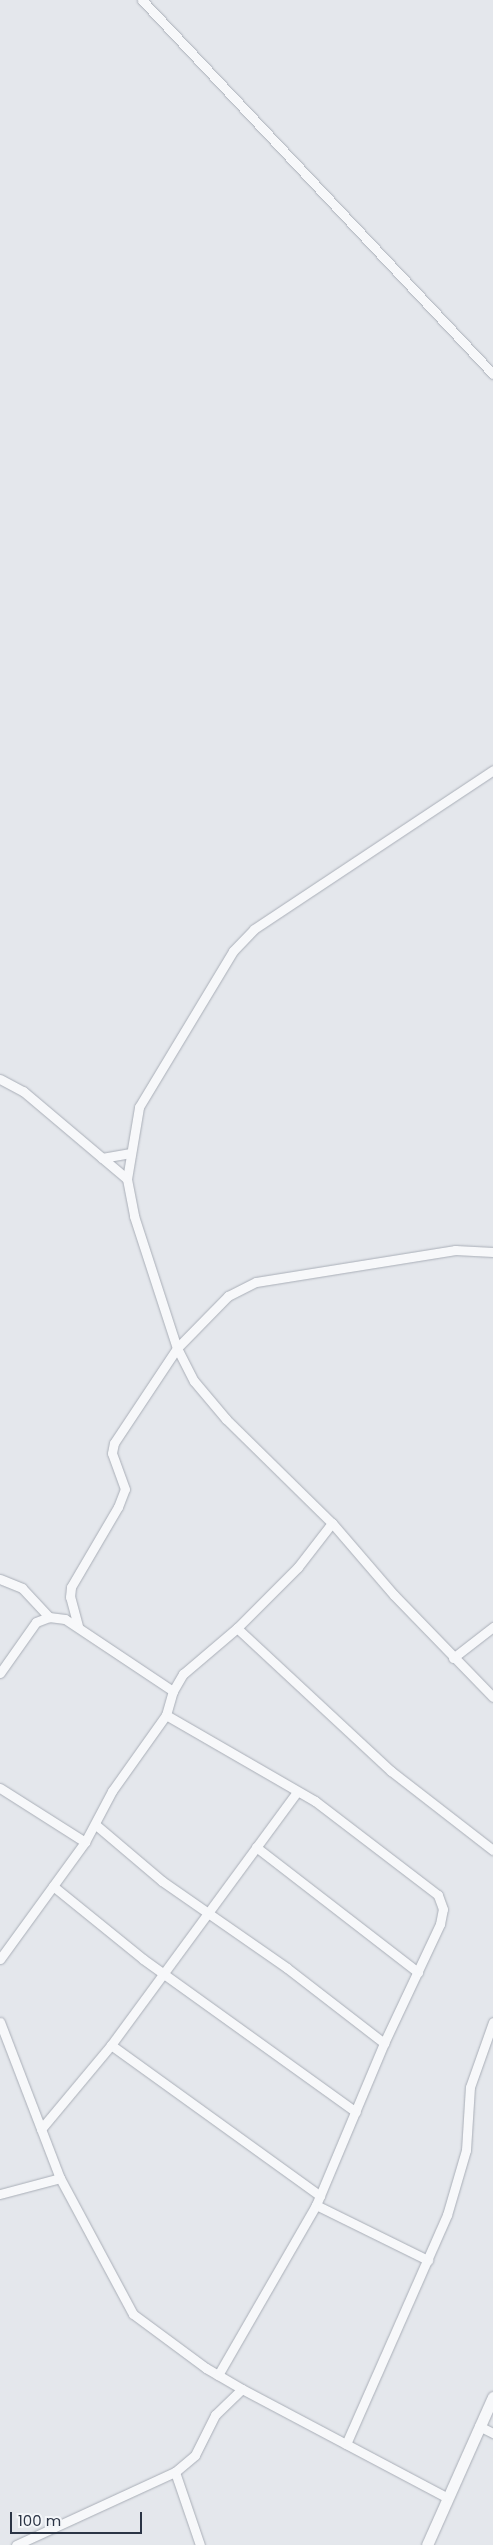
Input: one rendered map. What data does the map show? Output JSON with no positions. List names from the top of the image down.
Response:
{
  "scale_bar": "100 m"
}
